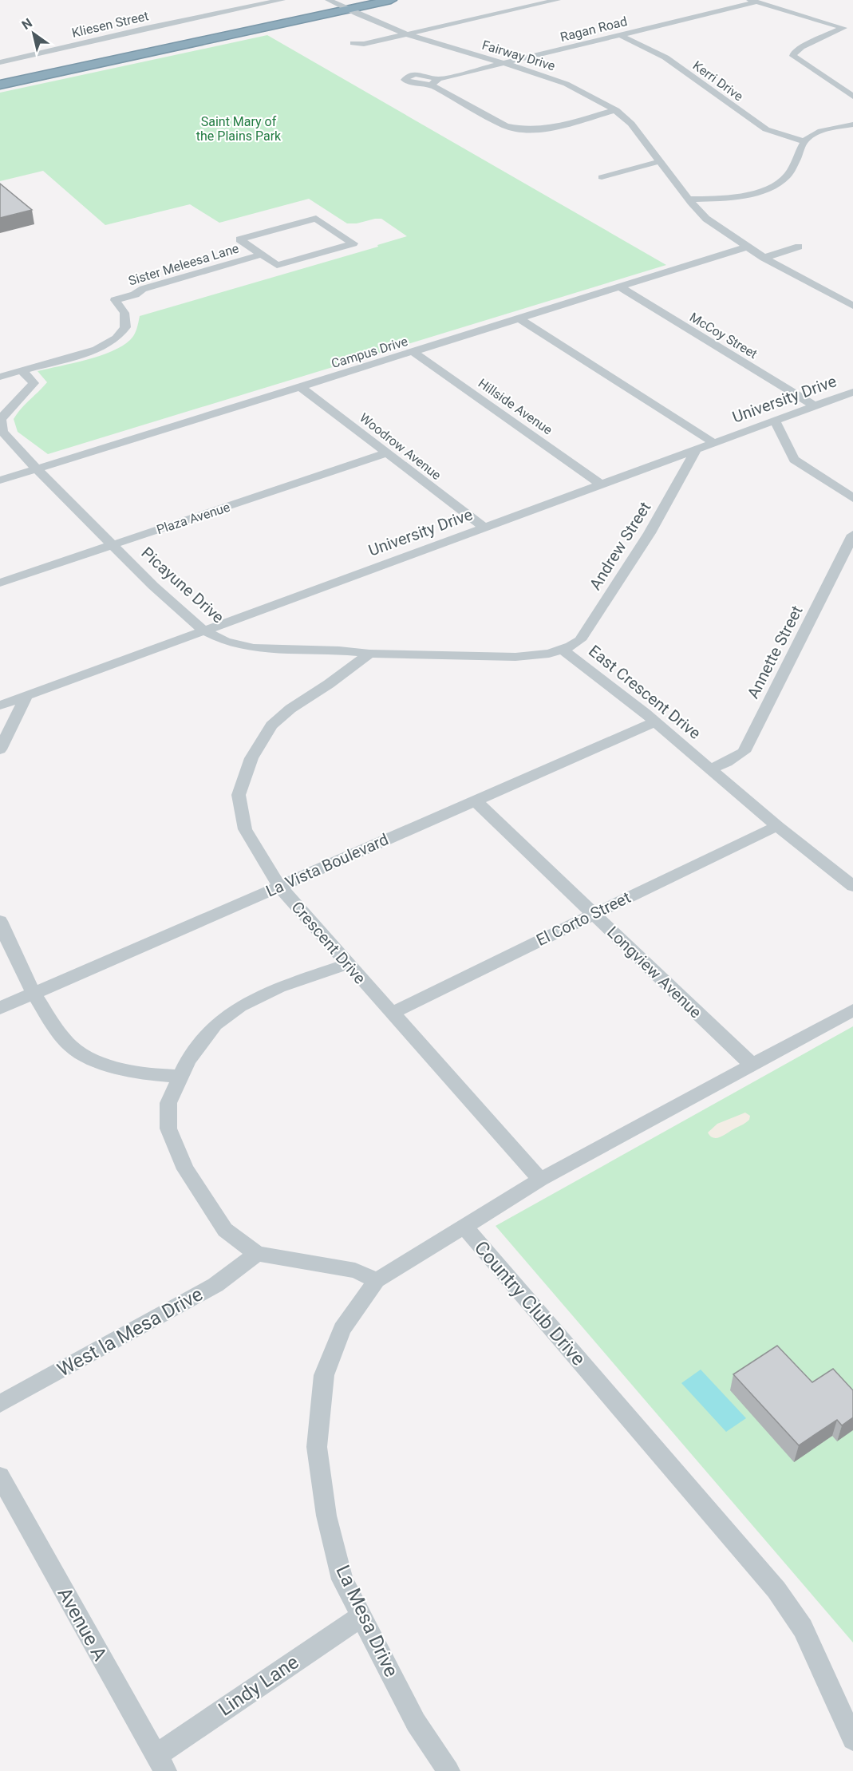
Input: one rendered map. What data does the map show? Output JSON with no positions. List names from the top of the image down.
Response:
{
  "streets": {
    "street": [
      "Kliesen Street",
      "Ragan Road",
      "Fairway Drive",
      "Kerri Drive",
      "Sister Meleesa Lane",
      "McCoy Street",
      "Campus Drive",
      "University Drive",
      "Hillside Avenue",
      "Woodrow Avenue",
      "Plaza Avenue",
      "Andrew Street",
      "Picayune Drive",
      "Annette Street",
      "East Crescent Drive",
      "La Vista Boulevard",
      "El Corto Street",
      "Crescent Drive",
      "Longview Avenue",
      "Country Club Drive",
      "West la Mesa Drive",
      "La Mesa Drive",
      "Avenue A",
      "Lindy Lane"
    ]
  },
  "crossings": [
    ["Ragan Road", "Fairway Drive"],
    ["Ragan Road", "Kerri Drive"],
    ["Fairway Drive", "Campus Drive"],
    ["McCoy Street", "Campus Drive"],
    ["McCoy Street", "University Drive"],
    ["Campus Drive", "Hillside Avenue"],
    ["Campus Drive", "Woodrow Avenue"],
    ["Campus Drive", "Picayune Drive"],
    ["University Drive", "Hillside Avenue"],
    ["University Drive", "Woodrow Avenue"],
    ["University Drive", "Andrew Street"],
    ["University Drive", "Picayune Drive"],
    ["Woodrow Avenue", "Plaza Avenue"],
    ["Plaza Avenue", "Picayune Drive"],
    ["Andrew Street", "East Crescent Drive"],
    ["Picayune Drive", "Crescent Drive"],
    ["Annette Street", "East Crescent Drive"],
    ["East Crescent Drive", "La Vista Boulevard"],
    ["East Crescent Drive", "El Corto Street"],
    ["La Vista Boulevard", "Crescent Drive"],
    ["La Vista Boulevard", "Longview Avenue"],
    ["El Corto Street", "Crescent Drive"],
    ["El Corto Street", "Longview Avenue"],
    ["Crescent Drive", "Country Club Drive"],
    ["Longview Avenue", "Country Club Drive"],
    ["La Mesa Drive", "Lindy Lane"],
    ["Avenue A", "Lindy Lane"]
  ],
  "parks": ["Saint Mary of the Plains Park"],
  "north": "top left"
}
